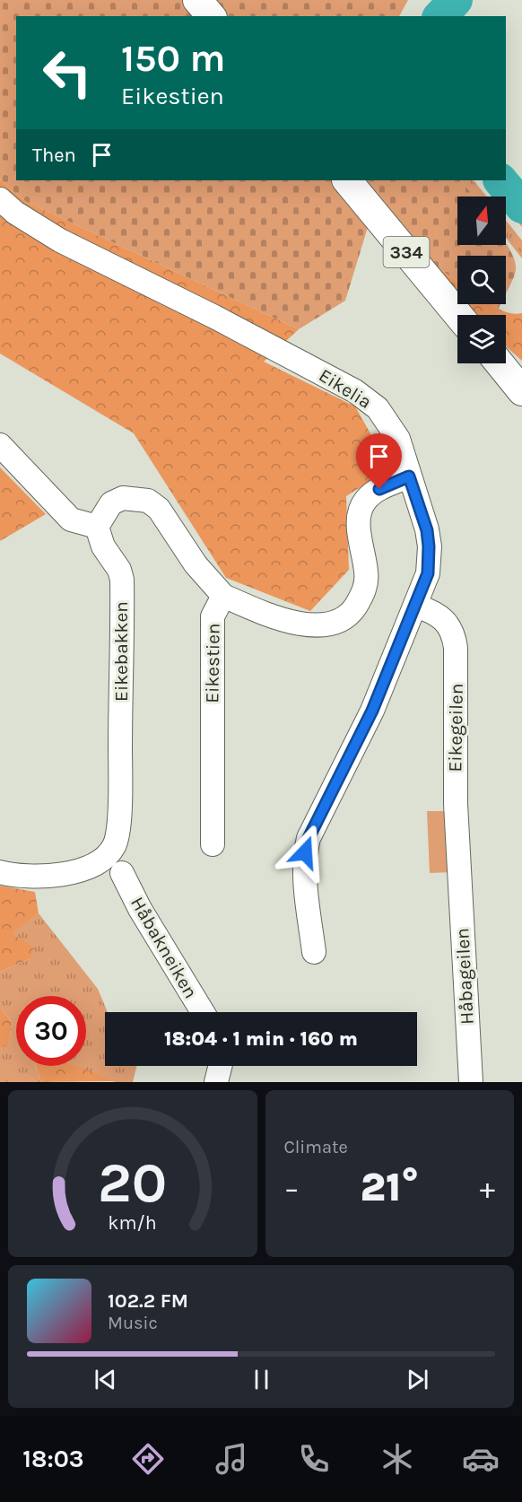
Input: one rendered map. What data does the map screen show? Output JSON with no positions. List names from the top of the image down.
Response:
{
  "streets": {
    "main road": ["334"],
    "street": [
      "Eikelia",
      "Eikebakken",
      "Eikestien",
      "Eikegeilen",
      "Håbakneiken",
      "Håbageilen"
    ]
  },
  "crossings": [
    ["Eikelia", "Eikestien"],
    ["Eikelia", "Eikegeilen"],
    ["Eikegeilen", "Håbageilen"]
  ],
  "north": "top",
  "page": {
    "turn": ["150 m", "Eikestien"],
    "then": "Then",
    "limit": "30",
    "trip": "18:04 · 1 min · 160 m",
    "tile": "Climate",
    "heat": ["−", "21°", "+"],
    "song": ["102.2 FM", "Music"],
    "tabs": "18:03",
    "gauge": ["20", "km/h"]
  }
}
